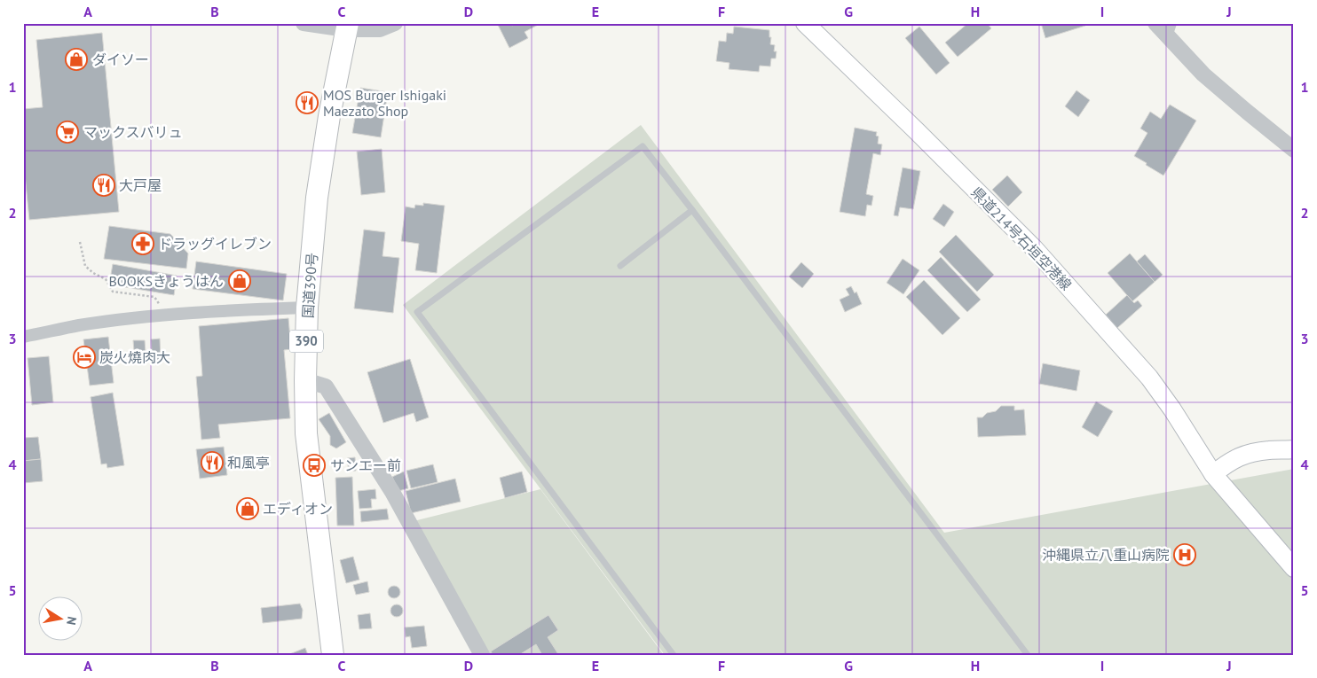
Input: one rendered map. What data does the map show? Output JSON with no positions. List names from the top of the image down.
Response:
{
  "streets": {
    "highway": ["国道390号", "390"],
    "main road": ["県道214号石垣空港線"]
  },
  "places": {
    "shop": ["ダイソー", "BOOKSきょうはん", "エディオン"],
    "restaurant": ["MOS Burger Ishigaki Maezato Shop", "大戸屋", "和風亭"],
    "supermarket": ["マックスバリュ"],
    "pharmacy": ["ドラッグイレブン"],
    "hotel": ["炭火燒肉大"],
    "bus stop": ["サンエー前"],
    "hospital": ["沖縄県立八重山病院"]
  },
  "north": "right",
  "grid": {
    "columns": [
      "A",
      "B",
      "C",
      "D",
      "E",
      "F",
      "G",
      "H",
      "I",
      "J"
    ],
    "rows": [
      "1",
      "2",
      "3",
      "4",
      "5"
    ]
  }
}
